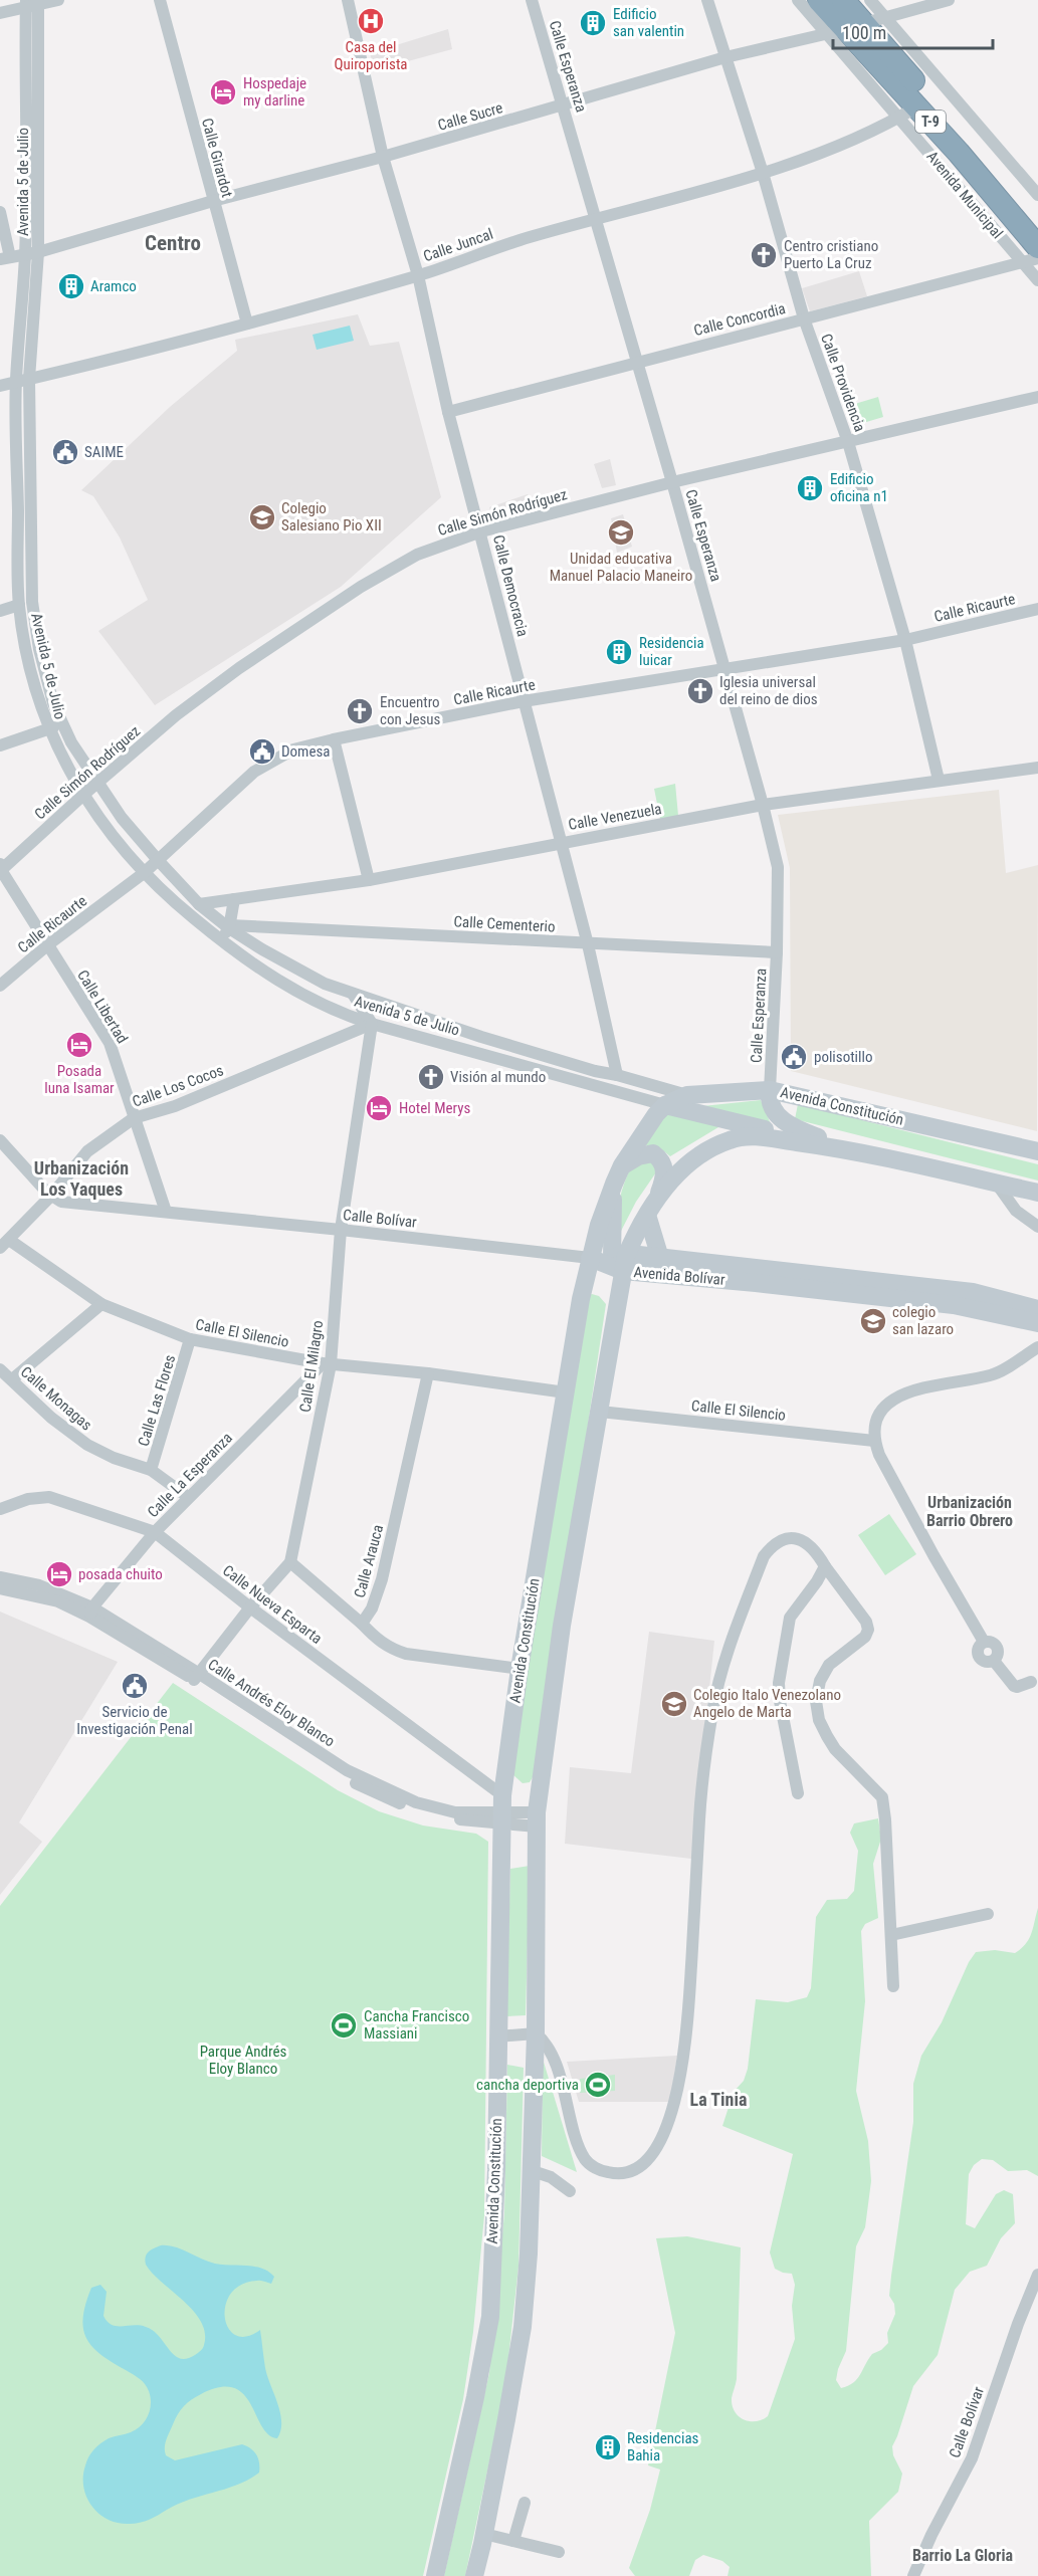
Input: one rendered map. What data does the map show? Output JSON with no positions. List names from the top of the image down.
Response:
{
  "streets": {
    "highway": ["T-9", "Avenida Municipal"],
    "main road": ["Avenida Constitución", "Avenida Bolívar"],
    "street": [
      "Calle Esperanza",
      "Calle Sucre",
      "Calle Girardot",
      "Avenida 5 de Julio",
      "Calle Juncal",
      "Calle Concordia",
      "Calle Providencia",
      "Calle Simón Rodríguez",
      "Calle Democracia",
      "Calle Ricaurte",
      "Calle Venezuela",
      "Calle Cementerio",
      "Calle Libertad",
      "Calle Los Cocos",
      "Calle Bolívar",
      "Calle El Silencio",
      "Calle El Milagro",
      "Calle Monagas",
      "Calle Las Flores",
      "Calle La Esperanza",
      "Calle Arauca",
      "Calle Nueva Esparta",
      "Calle Andrés Eloy Blanco"
    ]
  },
  "crossings": [
    ["Calle Esperanza", "Calle Sucre"],
    ["Calle Esperanza", "Calle Juncal"],
    ["Calle Esperanza", "Calle Concordia"],
    ["Calle Esperanza", "Calle Simón Rodríguez"],
    ["Calle Esperanza", "Calle Ricaurte"],
    ["Calle Esperanza", "Calle Venezuela"],
    ["Calle Esperanza", "Calle Cementerio"],
    ["Calle Esperanza", "Avenida Constitución"],
    ["Calle Sucre", "Calle Girardot"],
    ["Calle Sucre", "Avenida 5 de Julio"],
    ["Calle Sucre", "Avenida Municipal"],
    ["Calle Sucre", "Calle Providencia"],
    ["Calle Sucre", "Calle Democracia"],
    ["Calle Girardot", "Calle Juncal"],
    ["Avenida 5 de Julio", "Calle Juncal"],
    ["Avenida 5 de Julio", "Calle Simón Rodríguez"],
    ["Avenida 5 de Julio", "Calle Democracia"],
    ["Avenida 5 de Julio", "Calle Ricaurte"],
    ["Avenida 5 de Julio", "Calle Venezuela"],
    ["Avenida 5 de Julio", "Calle Cementerio"],
    ["Avenida 5 de Julio", "Calle Los Cocos"],
    ["Avenida 5 de Julio", "Avenida Constitución"],
    ["Avenida 5 de Julio", "Calle El Milagro"],
    ["Avenida Municipal", "Calle Juncal"],
    ["Avenida Municipal", "Calle Concordia"],
    ["Calle Juncal", "Calle Providencia"],
    ["Calle Juncal", "Calle Democracia"],
    ["Calle Concordia", "Calle Providencia"],
    ["Calle Concordia", "Calle Democracia"],
    ["Calle Providencia", "Calle Simón Rodríguez"],
    ["Calle Providencia", "Calle Ricaurte"],
    ["Calle Providencia", "Calle Venezuela"],
    ["Calle Simón Rodríguez", "Calle Democracia"],
    ["Calle Simón Rodríguez", "Calle Libertad"],
    ["Calle Democracia", "Calle Ricaurte"],
    ["Calle Democracia", "Calle Venezuela"],
    ["Calle Democracia", "Calle Cementerio"],
    ["Calle Ricaurte", "Calle Libertad"],
    ["Calle Libertad", "Calle Los Cocos"],
    ["Calle Libertad", "Calle Bolívar"],
    ["Calle Los Cocos", "Calle Bolívar"],
    ["Calle Los Cocos", "Calle El Silencio"],
    ["Calle Los Cocos", "Calle El Milagro"],
    ["Avenida Constitución", "Calle Bolívar"],
    ["Avenida Constitución", "Avenida Bolívar"],
    ["Avenida Constitución", "Calle El Silencio"],
    ["Avenida Constitución", "Calle Nueva Esparta"],
    ["Avenida Constitución", "Calle Andrés Eloy Blanco"],
    ["Calle Bolívar", "Avenida Bolívar"],
    ["Calle Bolívar", "Calle El Milagro"],
    ["Calle El Silencio", "Calle El Milagro"],
    ["Calle El Silencio", "Calle Las Flores"],
    ["Calle El Silencio", "Calle La Esperanza"],
    ["Calle El Silencio", "Calle Arauca"],
    ["Calle El Milagro", "Calle La Esperanza"],
    ["Calle Monagas", "Calle Las Flores"],
    ["Calle Monagas", "Calle La Esperanza"],
    ["Calle La Esperanza", "Calle Nueva Esparta"],
    ["Calle La Esperanza", "Calle Andrés Eloy Blanco"],
    ["Calle Nueva Esparta", "Calle Andrés Eloy Blanco"]
  ],
  "districts": [
    "Centro",
    "Urbanización Los Yaques",
    "Urbanización Barrio Obrero",
    "La Tinia",
    "Barrio La Gloria"
  ],
  "parks": ["Parque Andrés Eloy Blanco"],
  "places": {
    "hospital": ["Casa del Quiroporista"],
    "building": [
      "Edificio san valentin",
      "Aramco",
      "Edificio oficina n1",
      "Residencia luicar",
      "Residencias Bahia"
    ],
    "hotel": [
      "Hospedaje my darline",
      "Posada luna Isamar",
      "Hotel Merys",
      "posada chuito"
    ],
    "church": [
      "Centro cristiano Puerto La Cruz",
      "Iglesia universal del reino de dios",
      "Encuentro con Jesus",
      "Visión al mundo"
    ],
    "public building": [
      "SAIME",
      "Domesa",
      "polisotillo",
      "Servicio de Investigación Penal"
    ],
    "school or university": [
      "Colegio Salesiano Pio XII",
      "Unidad educativa Manuel Palacio Maneiro",
      "colegio san lazaro",
      "Colegio Italo Venezolano Angelo de Marta"
    ],
    "sports": ["Cancha Francisco Massiani", "cancha deportiva"]
  },
  "scale_bar": "100 m"
}
